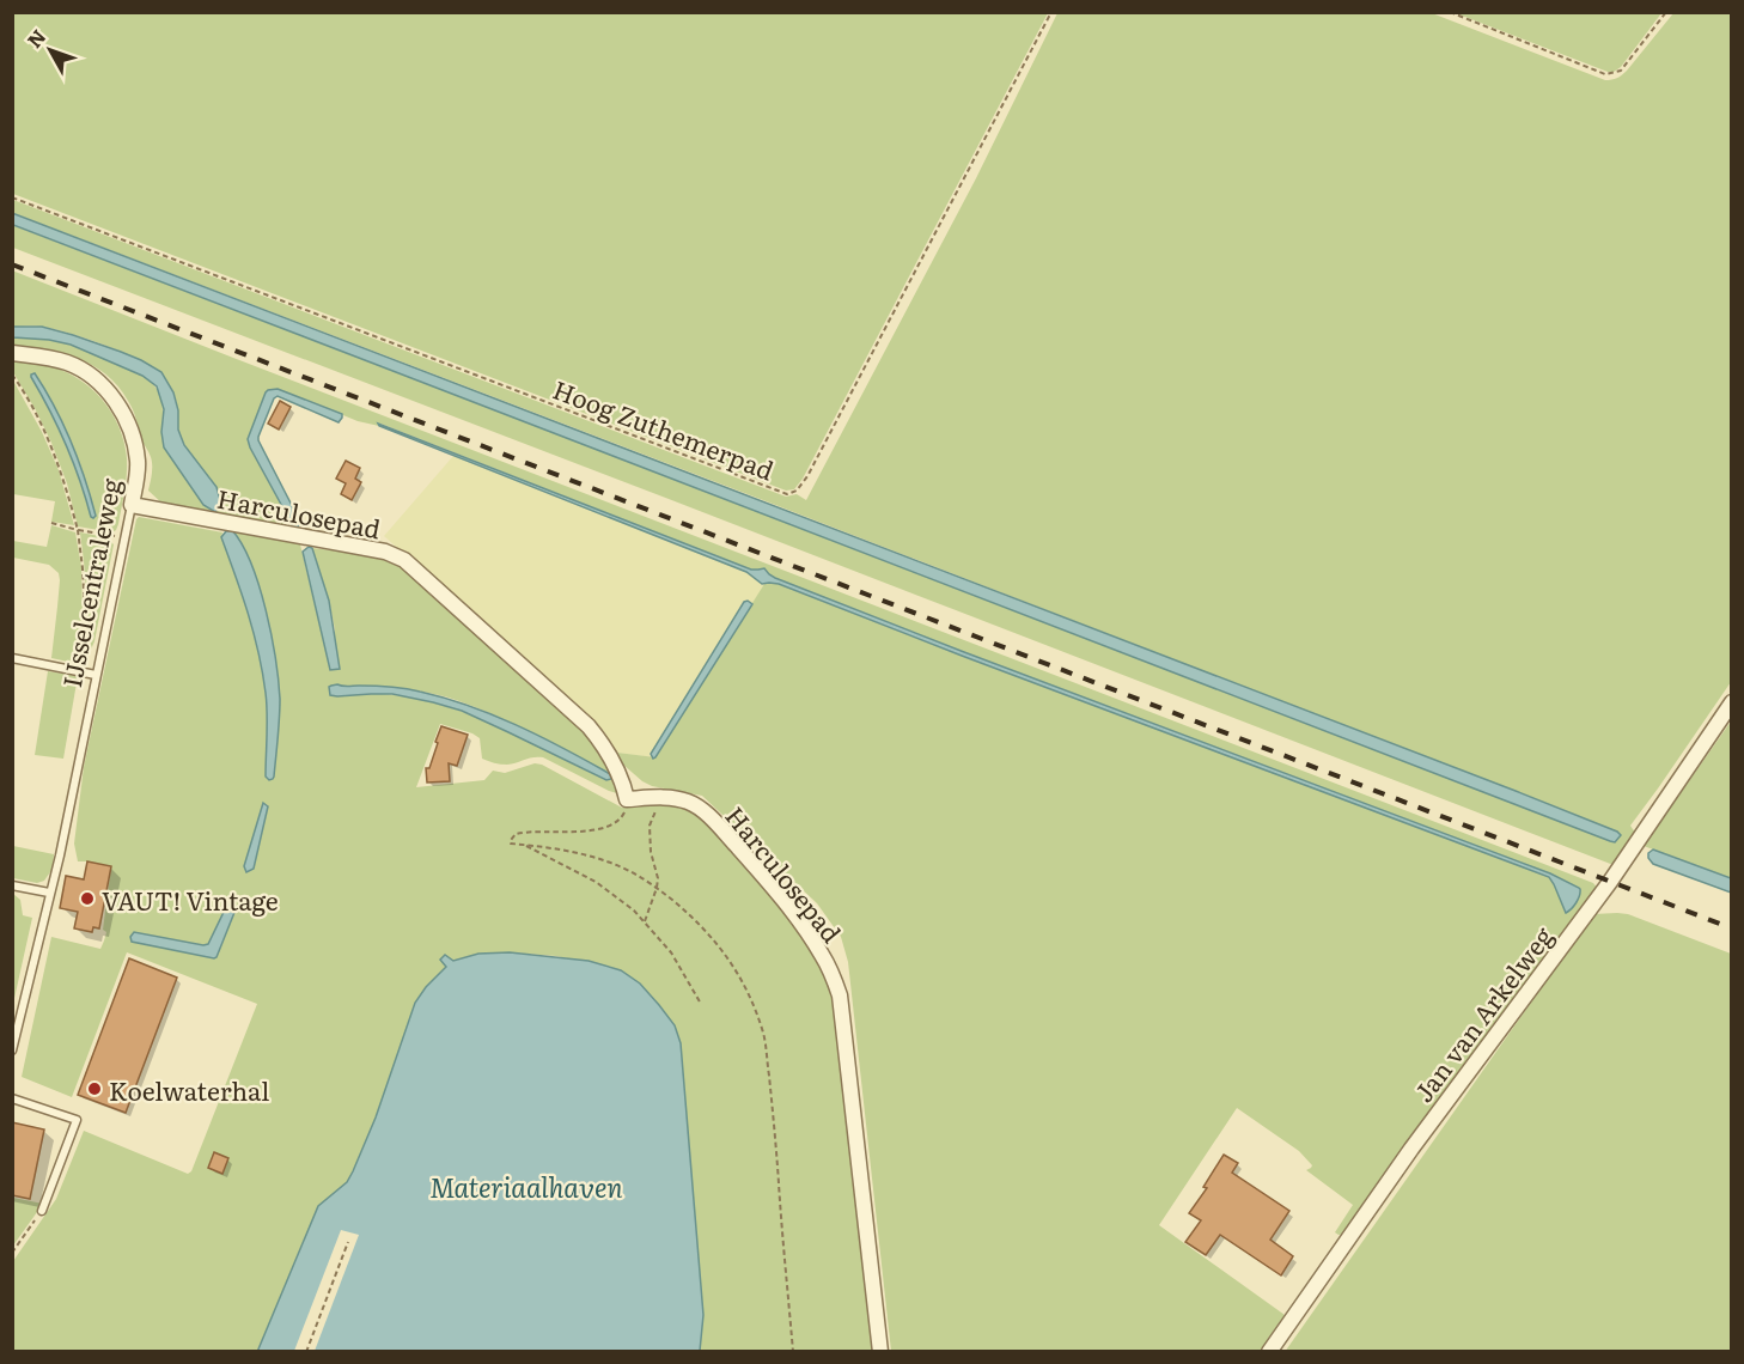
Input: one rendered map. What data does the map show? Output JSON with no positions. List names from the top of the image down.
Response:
{
  "streets": {
    "street": ["Harculosepad", "IJsselcentraleweg", "Jan van Arkelweg"],
    "path": ["Hoog Zuthemerpad"]
  },
  "crossings": [
    ["Harculosepad", "IJsselcentraleweg"]
  ],
  "water": ["Materiaalhaven"],
  "places": ["VAUT! Vintage", "Koelwaterhal"],
  "north": "top left"
}
